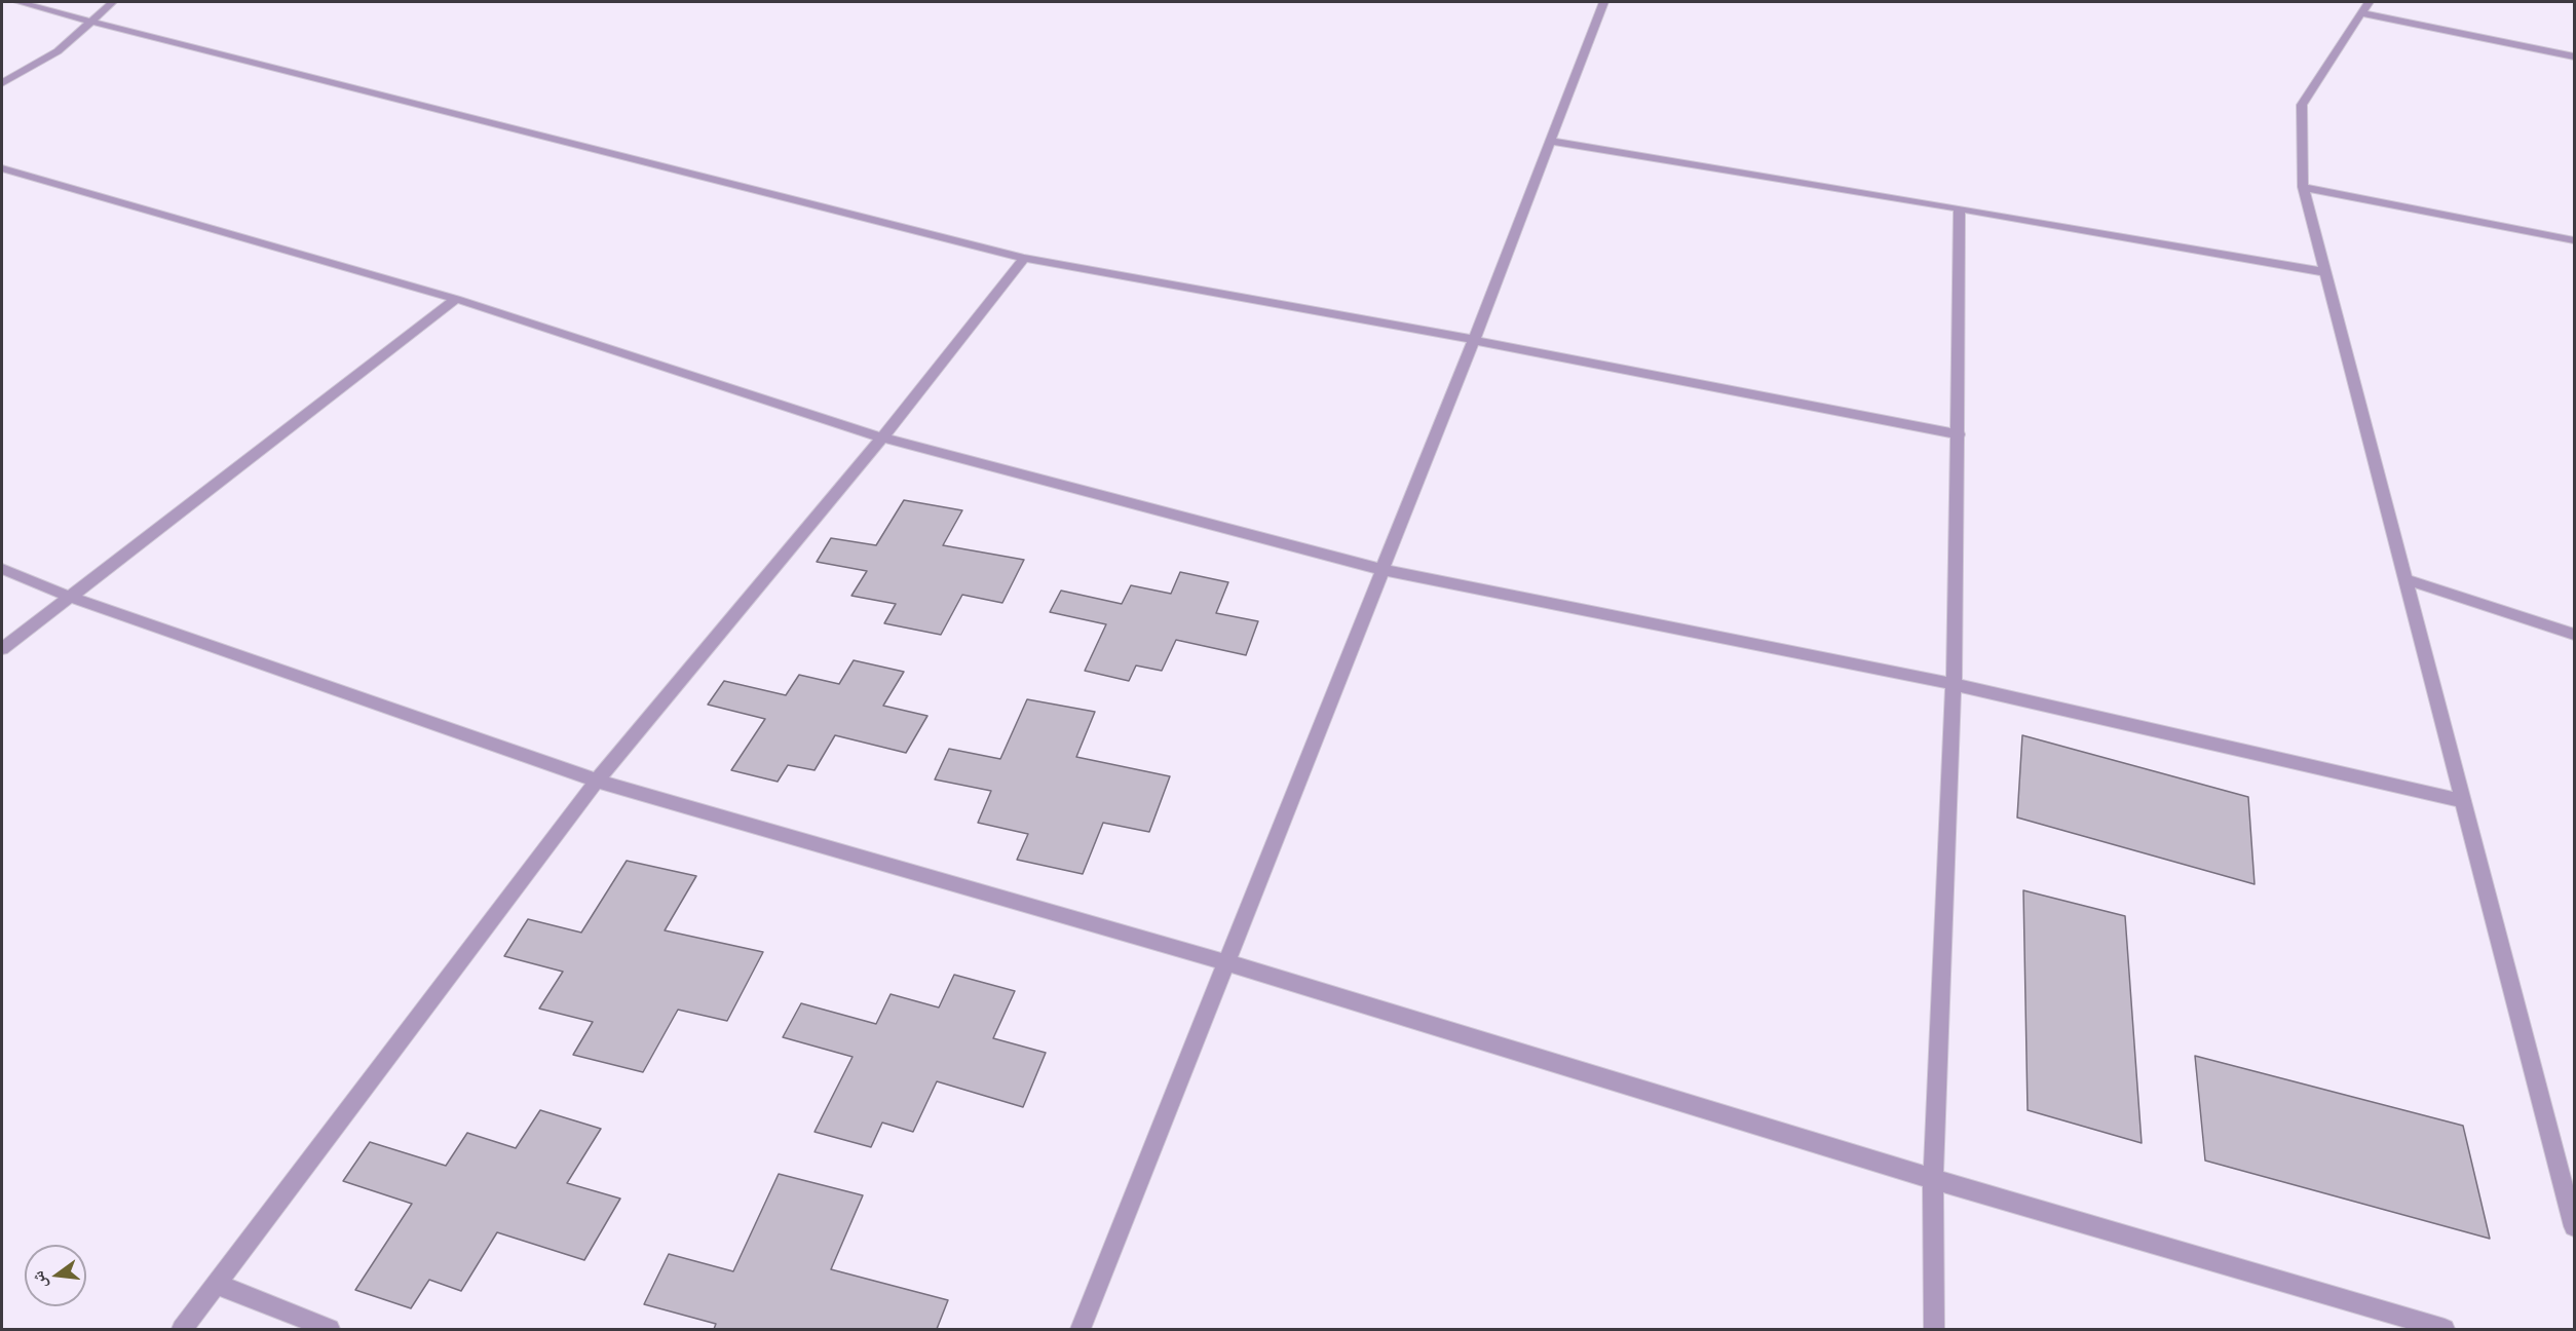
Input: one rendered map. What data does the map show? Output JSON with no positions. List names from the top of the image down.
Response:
{
  "north": "left"
}
